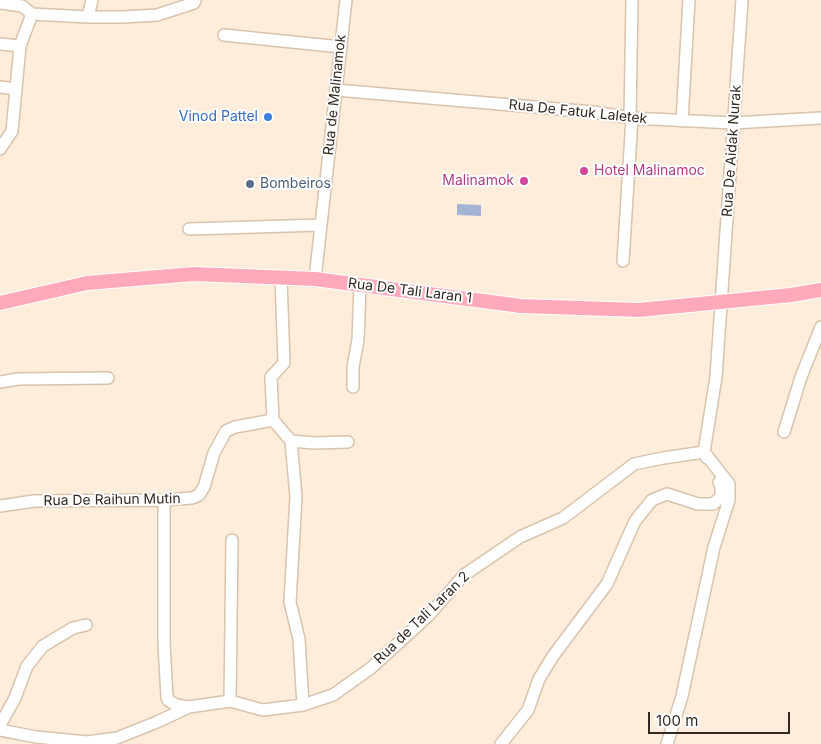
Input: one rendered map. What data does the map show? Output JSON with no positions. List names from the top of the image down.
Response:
{
  "streets": {
    "main road": ["Rua De Tali Laran 1"],
    "street": [
      "Rua de Malinamok",
      "Rua De Fatuk Laletek",
      "Rua De Aidak Nurak",
      "Rua De Raihun Mutin",
      "Rua de Tali Laran 2"
    ]
  },
  "crossings": [
    ["Rua de Malinamok", "Rua De Fatuk Laletek"],
    ["Rua de Malinamok", "Rua De Tali Laran 1"],
    ["Rua De Fatuk Laletek", "Rua De Aidak Nurak"],
    ["Rua De Aidak Nurak", "Rua De Tali Laran 1"],
    ["Rua De Aidak Nurak", "Rua de Tali Laran 2"]
  ],
  "places": [
    "Vinod Pattel",
    "Hotel Malinamoc",
    "Malinamok",
    "Bombeiros"
  ],
  "scale_bar": "100 m"
}
